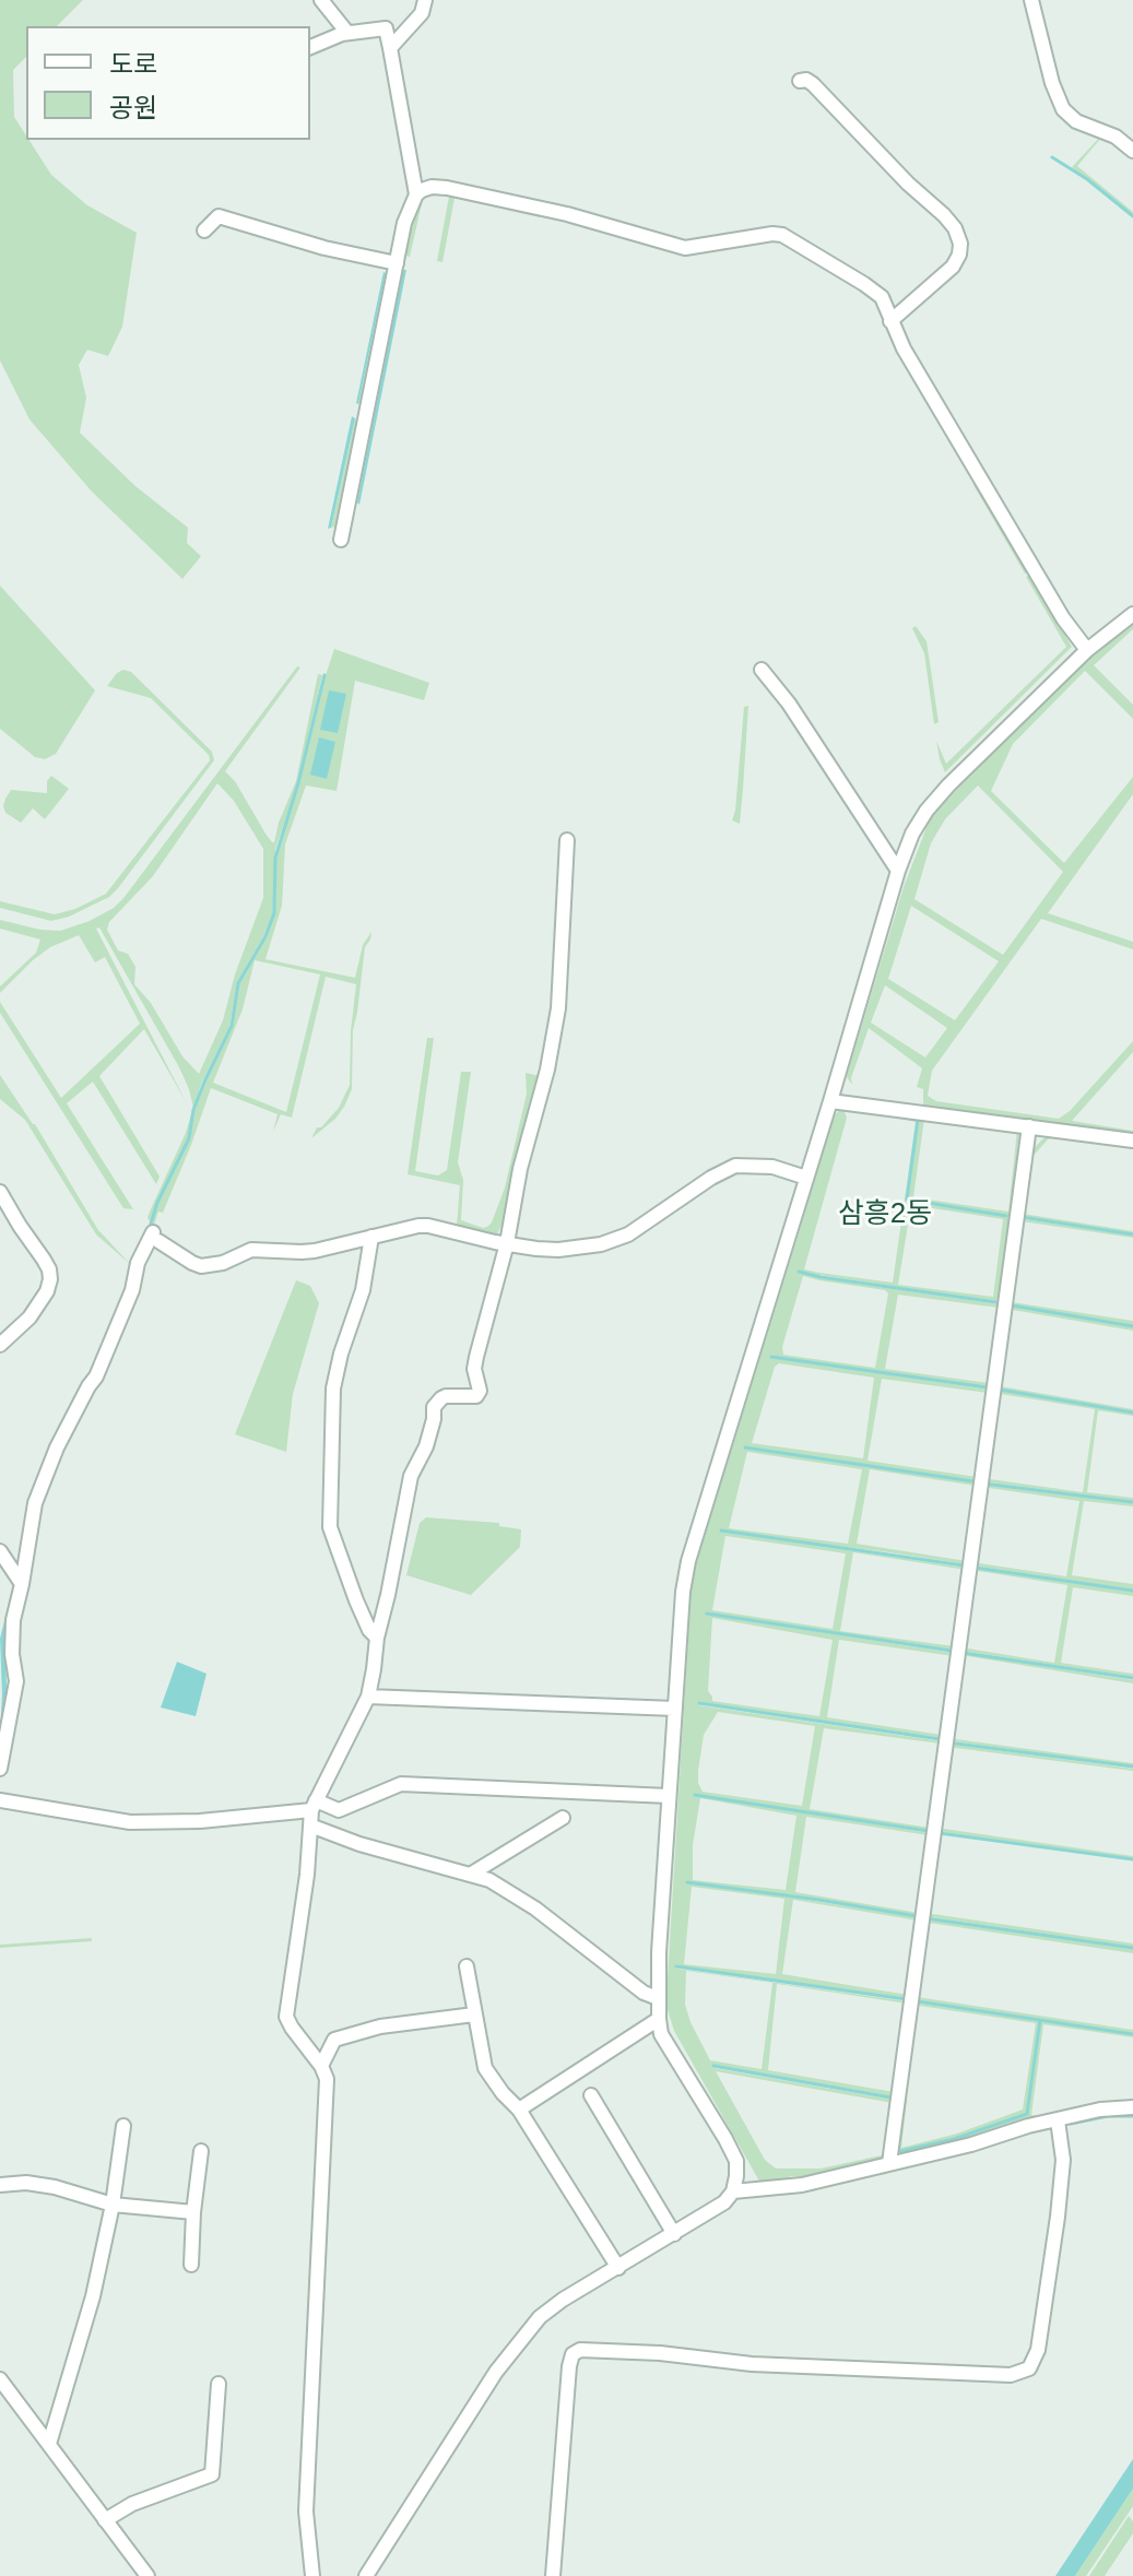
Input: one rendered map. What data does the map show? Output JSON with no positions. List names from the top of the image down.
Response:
{
  "districts": ["삼흥2동"],
  "legend": ["도로", "공원"]
}
